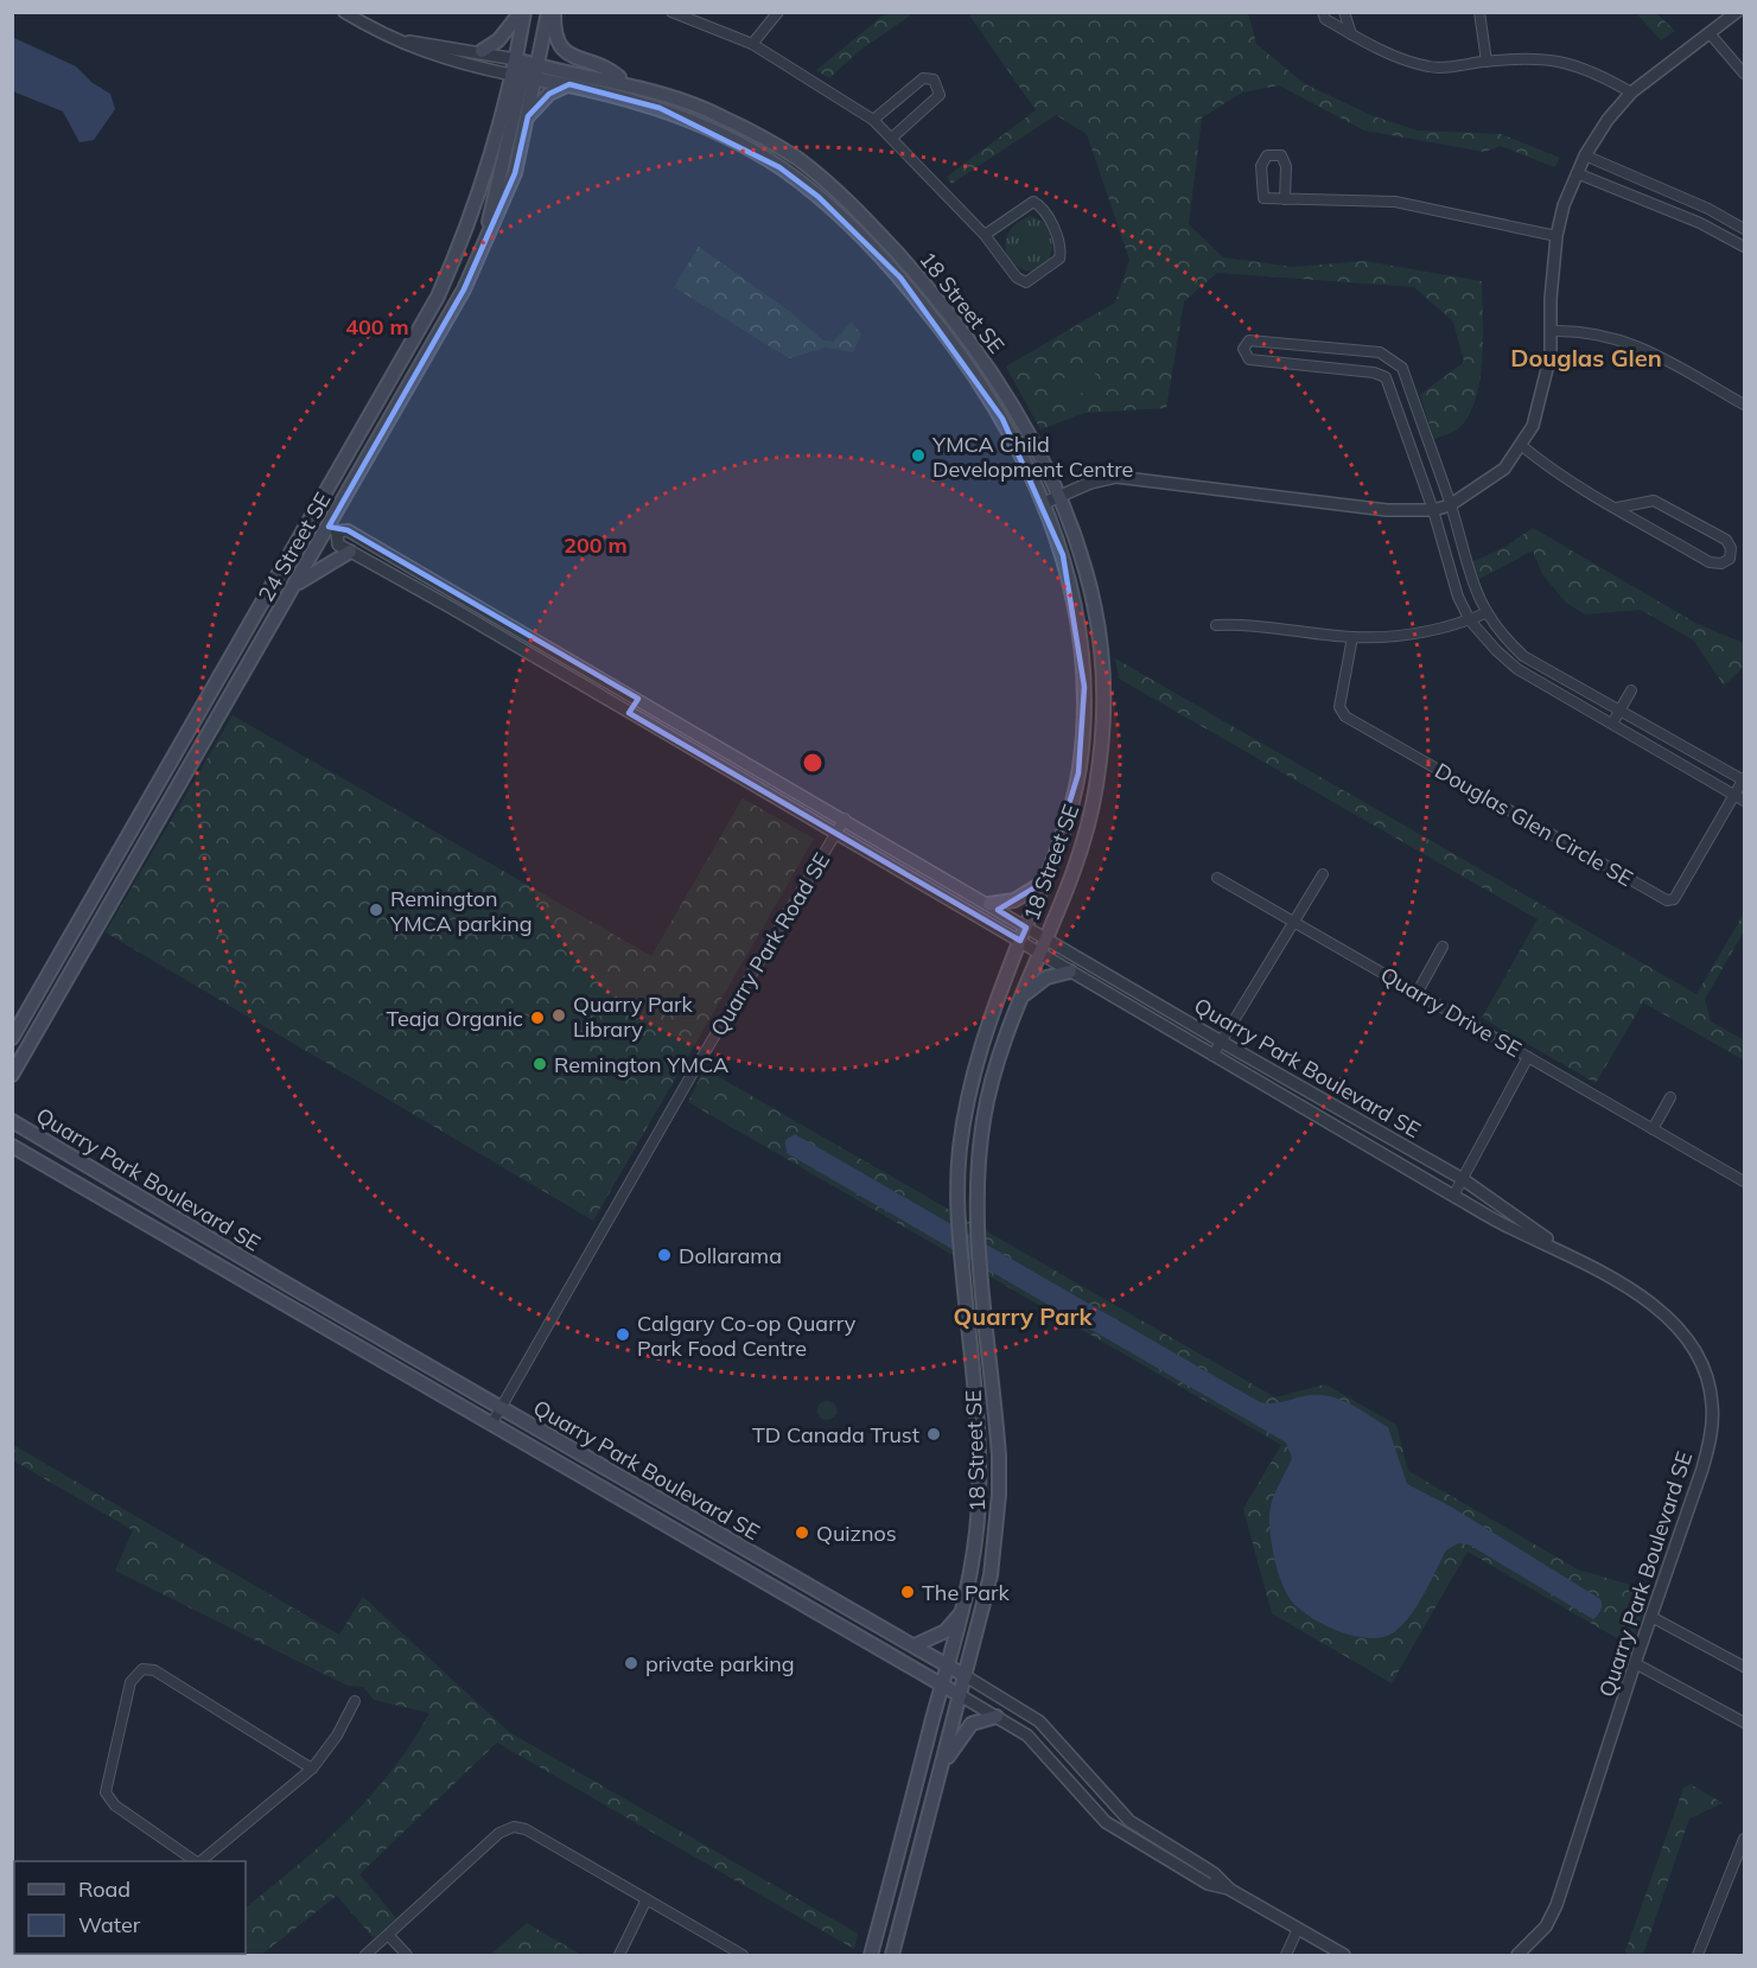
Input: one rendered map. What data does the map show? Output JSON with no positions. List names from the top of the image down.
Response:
{
  "streets": {
    "main road": ["18 Street SE", "24 Street SE", "Quarry Park Boulevard SE"],
    "street": ["Douglas Glen Circle SE", "Quarry Park Road SE", "Quarry Drive SE"]
  },
  "crossings": [
    ["18 Street SE", "24 Street SE"],
    ["18 Street SE", "Quarry Park Road SE"],
    ["18 Street SE", "Quarry Park Boulevard SE"],
    ["Quarry Park Road SE", "Quarry Park Boulevard SE"]
  ],
  "districts": ["Douglas Glen", "Quarry Park"],
  "places": [
    "YMCA Child Development Centre",
    "Remington YMCA parking",
    "Quarry Park Library",
    "Teaja Organic",
    "Remington YMCA",
    "Dollarama",
    "Calgary Co-op Quarry Park Food Centre",
    "TD Canada Trust",
    "Quiznos",
    "The Park",
    "private parking"
  ],
  "legend": ["Road", "Water"],
  "rings": ["400 m", "200 m"]
}
